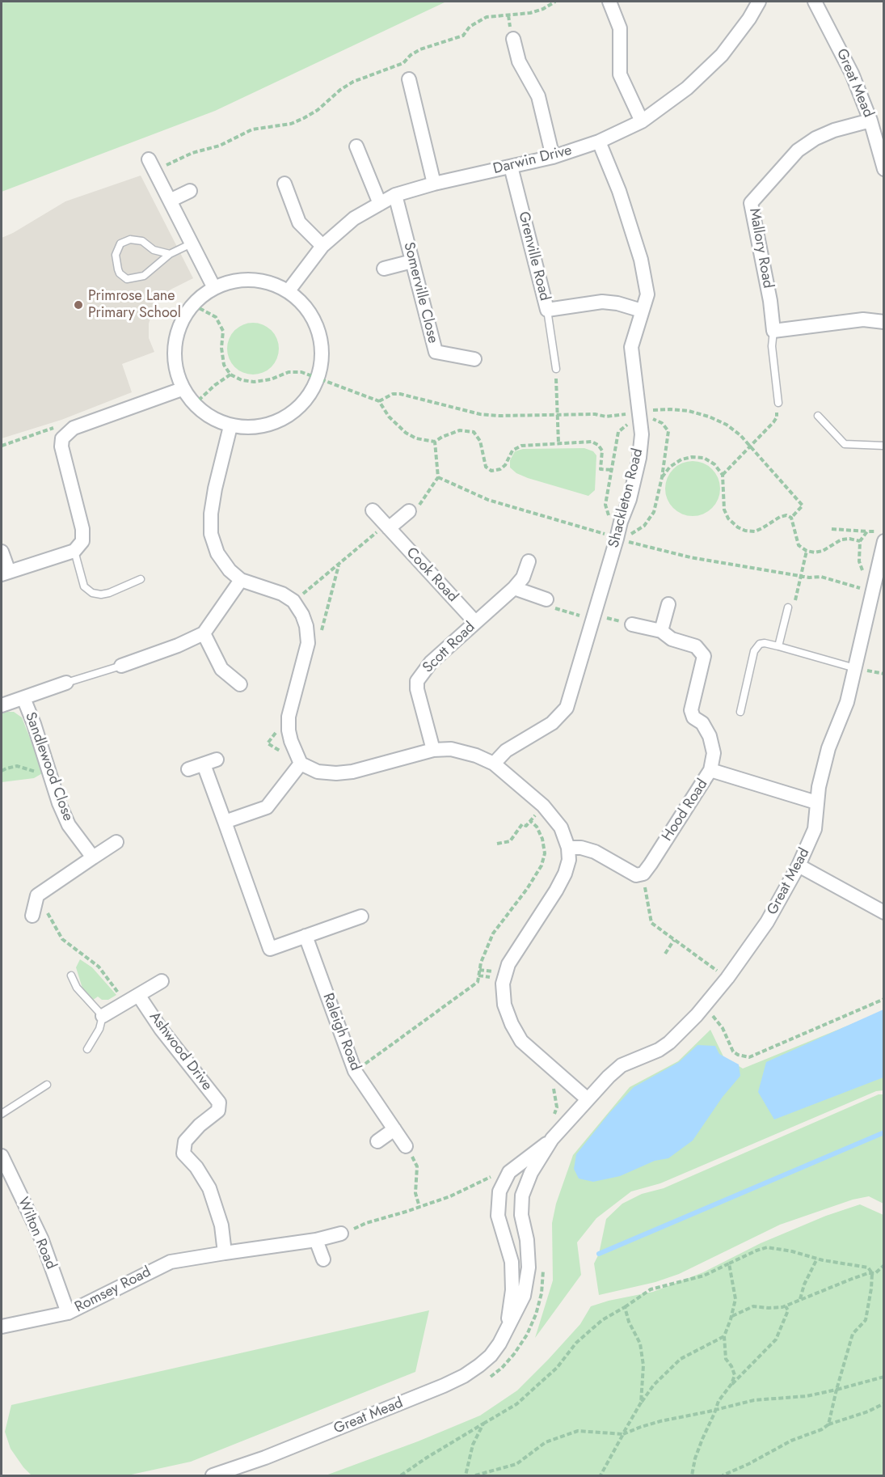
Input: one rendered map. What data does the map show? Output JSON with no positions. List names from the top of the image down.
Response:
{
  "streets": {
    "street": [
      "Great Mead",
      "Darwin Drive",
      "Mallory Road",
      "Grenville Road",
      "Somerville Close",
      "Shackleton Road",
      "Cook Road",
      "Scott Road",
      "Sandlewood Close",
      "Hood Road",
      "Raleigh Road",
      "Ashwood Drive",
      "Wilton Road",
      "Romsey Road"
    ]
  },
  "crossings": [
    ["Great Mead", "Mallory Road"],
    ["Great Mead", "Hood Road"],
    ["Darwin Drive", "Grenville Road"],
    ["Darwin Drive", "Somerville Close"],
    ["Darwin Drive", "Shackleton Road"],
    ["Grenville Road", "Shackleton Road"],
    ["Cook Road", "Scott Road"],
    ["Ashwood Drive", "Romsey Road"],
    ["Wilton Road", "Romsey Road"]
  ],
  "places": ["Primrose Lane Primary School"]
}
